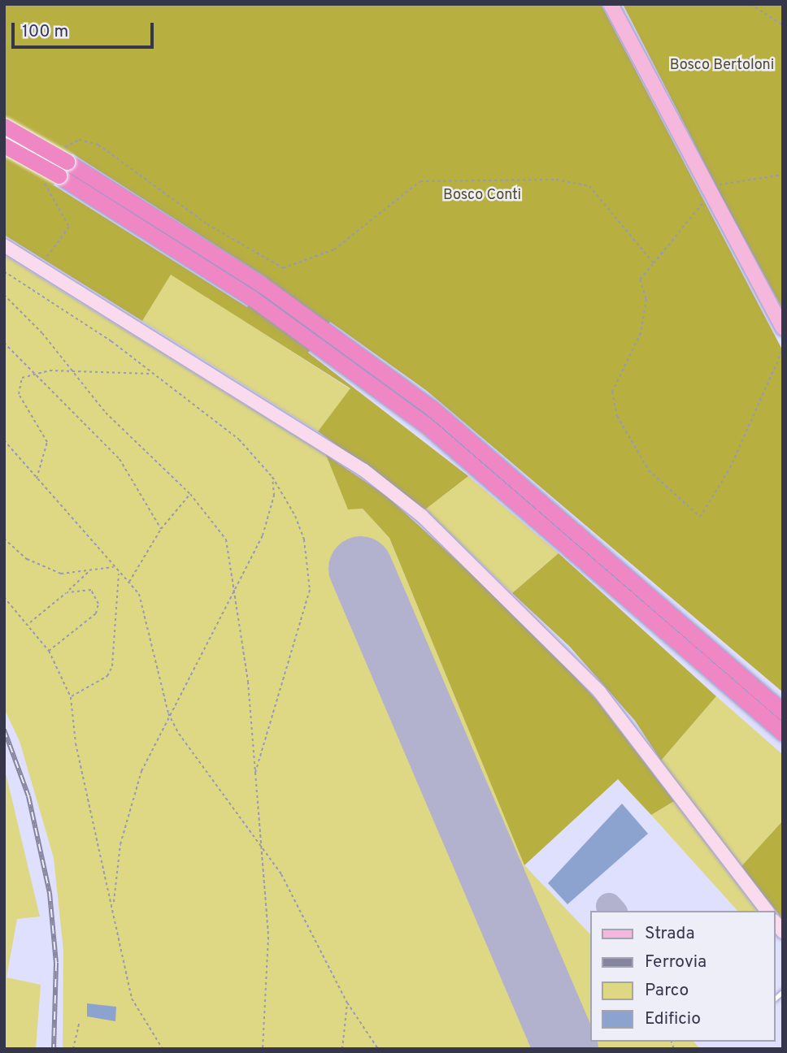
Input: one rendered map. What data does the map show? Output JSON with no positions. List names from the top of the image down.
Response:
{
  "parks": ["Bosco Bertoloni", "Bosco Conti"],
  "legend": [
    "Strada",
    "Ferrovia",
    "Parco",
    "Edificio"
  ],
  "scale_bar": "100 m"
}
